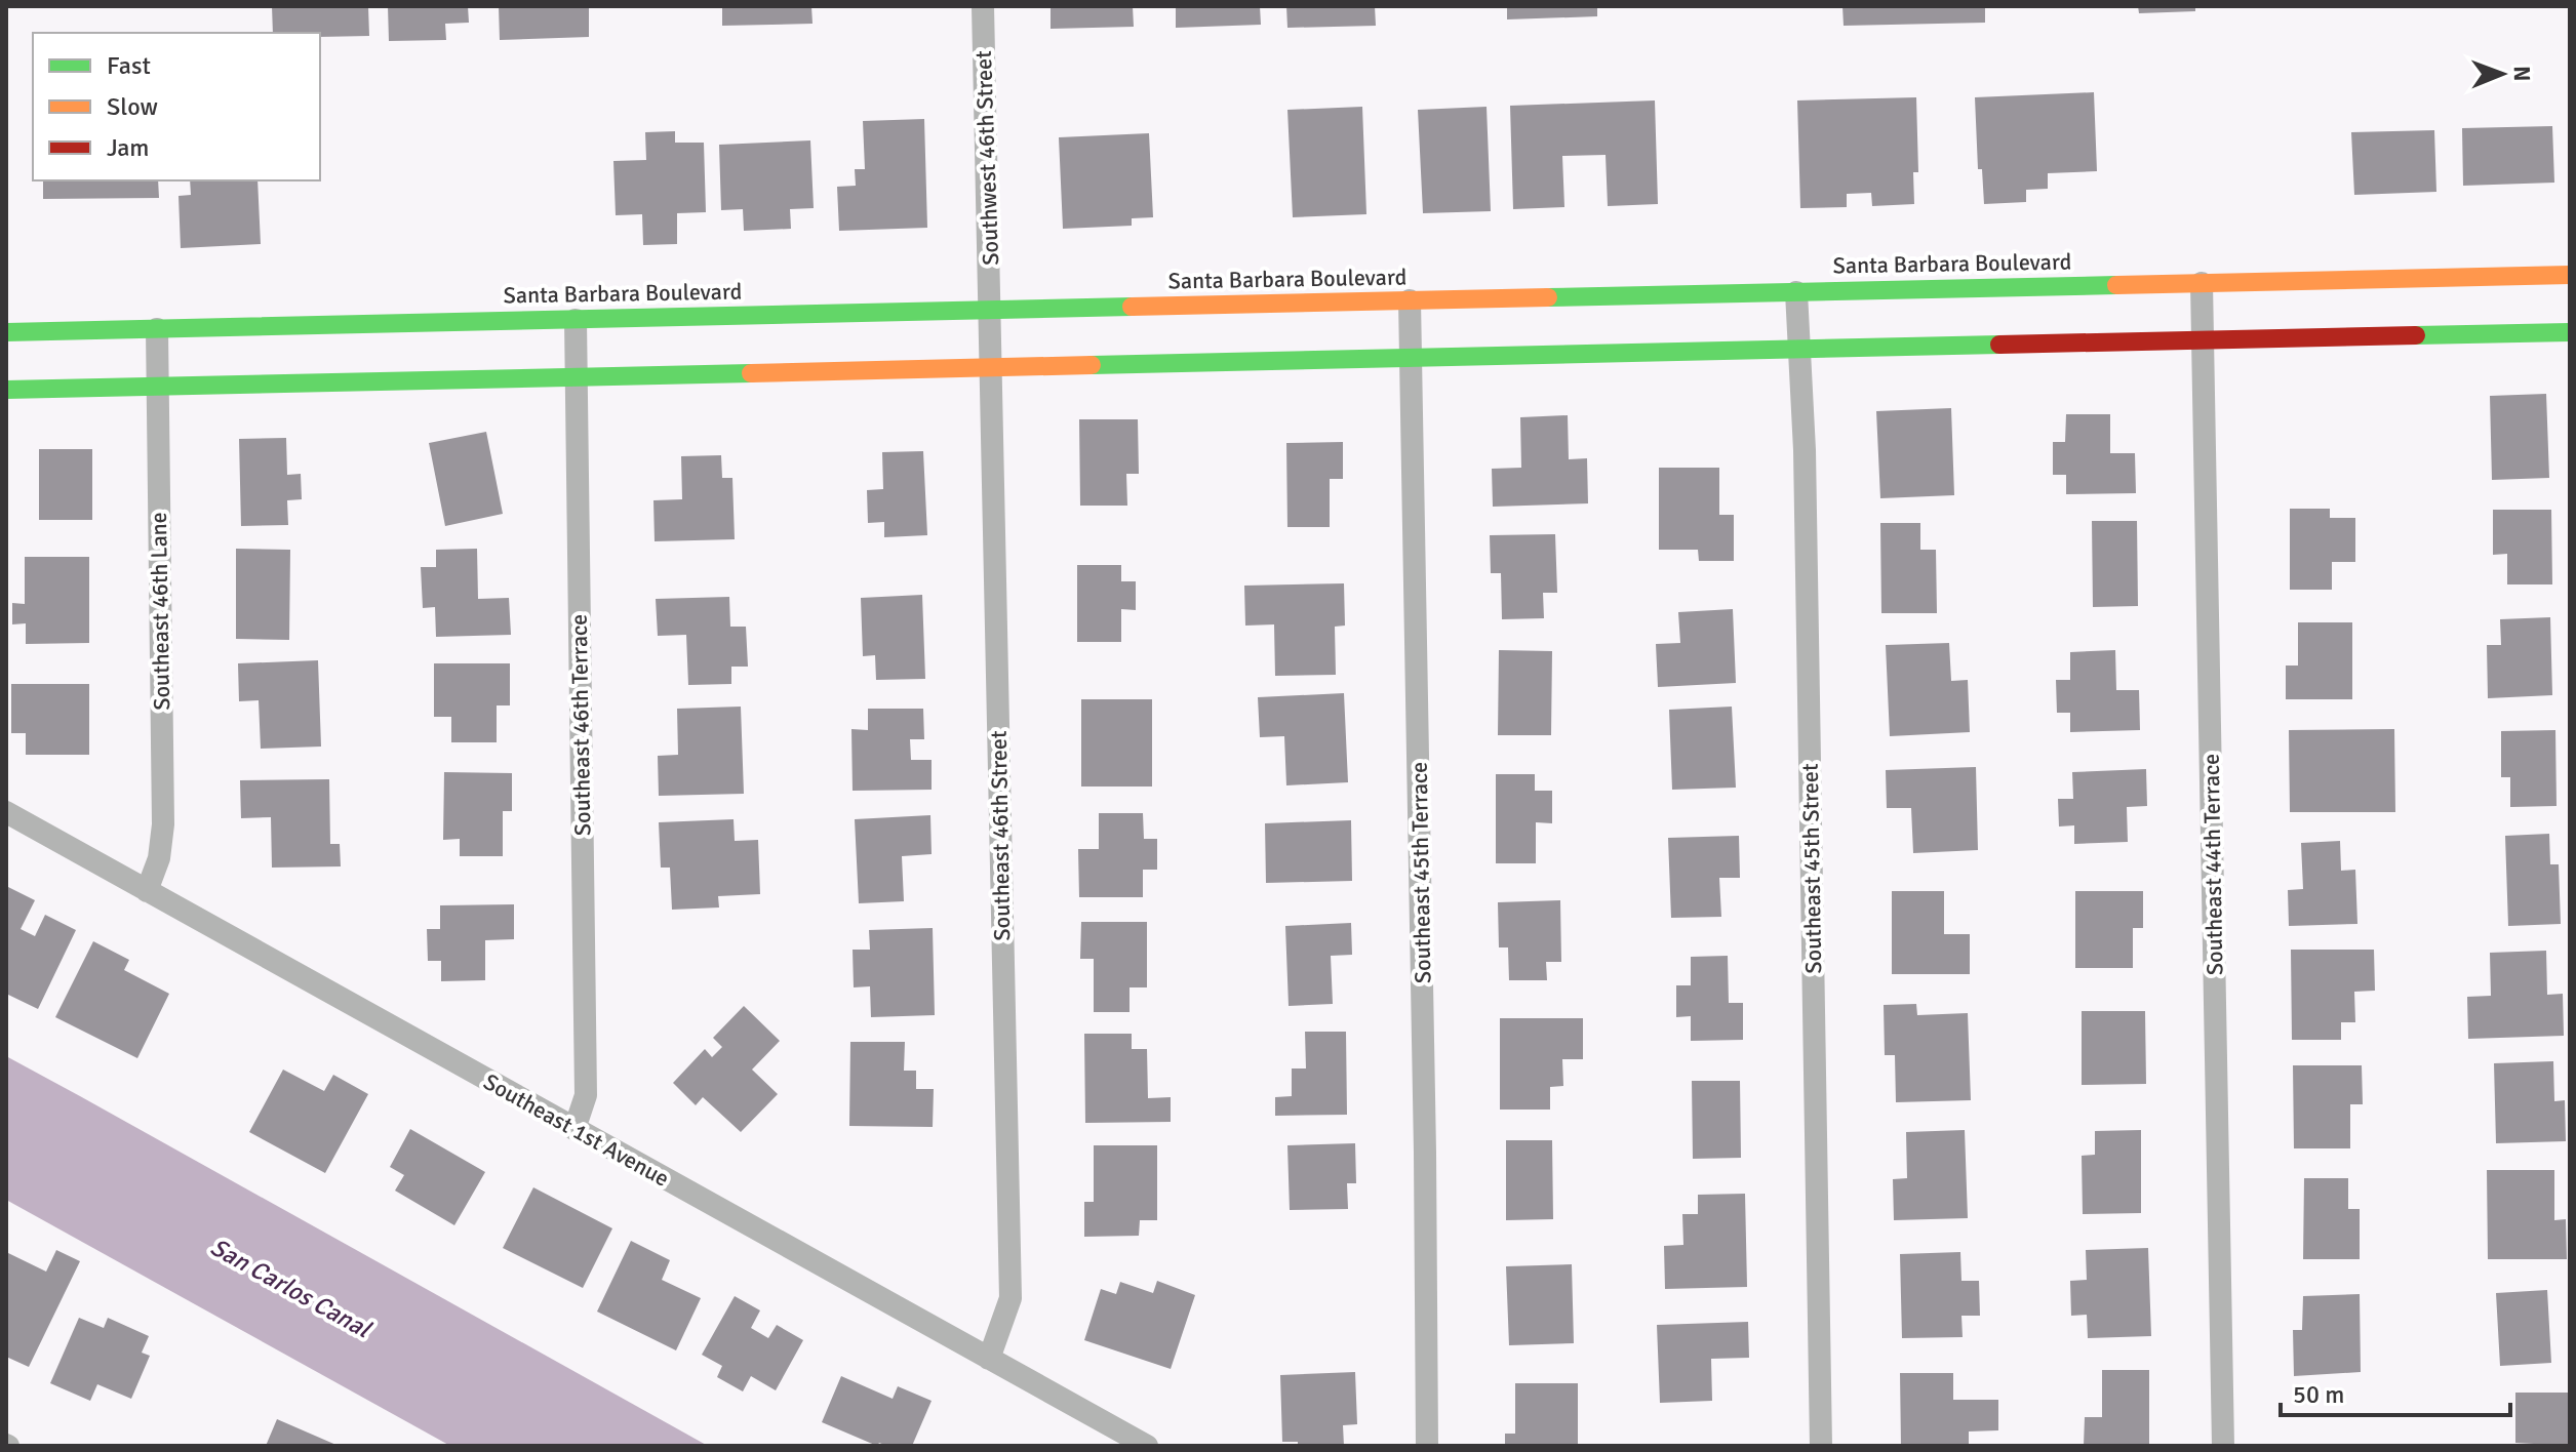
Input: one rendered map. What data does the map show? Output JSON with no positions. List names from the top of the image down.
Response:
{
  "streets": {
    "main road": ["Santa Barbara Boulevard"],
    "street": [
      "Southwest 46th Street",
      "Southeast 46th Lane",
      "Southeast 46th Terrace",
      "Southeast 46th Street",
      "Southeast 44th Terrace",
      "Southeast 45th Street",
      "Southeast 45th Terrace",
      "Southeast 1st Avenue"
    ]
  },
  "crossings": [
    ["Southwest 46th Street", "Santa Barbara Boulevard"],
    ["Southwest 46th Street", "Southeast 46th Street"],
    ["Santa Barbara Boulevard", "Southeast 46th Lane"],
    ["Santa Barbara Boulevard", "Southeast 46th Terrace"],
    ["Santa Barbara Boulevard", "Southeast 46th Street"],
    ["Santa Barbara Boulevard", "Southeast 44th Terrace"],
    ["Santa Barbara Boulevard", "Southeast 45th Street"],
    ["Santa Barbara Boulevard", "Southeast 45th Terrace"],
    ["Southeast 46th Lane", "Southeast 1st Avenue"],
    ["Southeast 46th Terrace", "Southeast 1st Avenue"],
    ["Southeast 46th Street", "Southeast 1st Avenue"]
  ],
  "water": ["San Carlos Canal"],
  "legend": ["Fast", "Slow", "Jam"],
  "scale_bar": "50 m",
  "north": "right"
}
